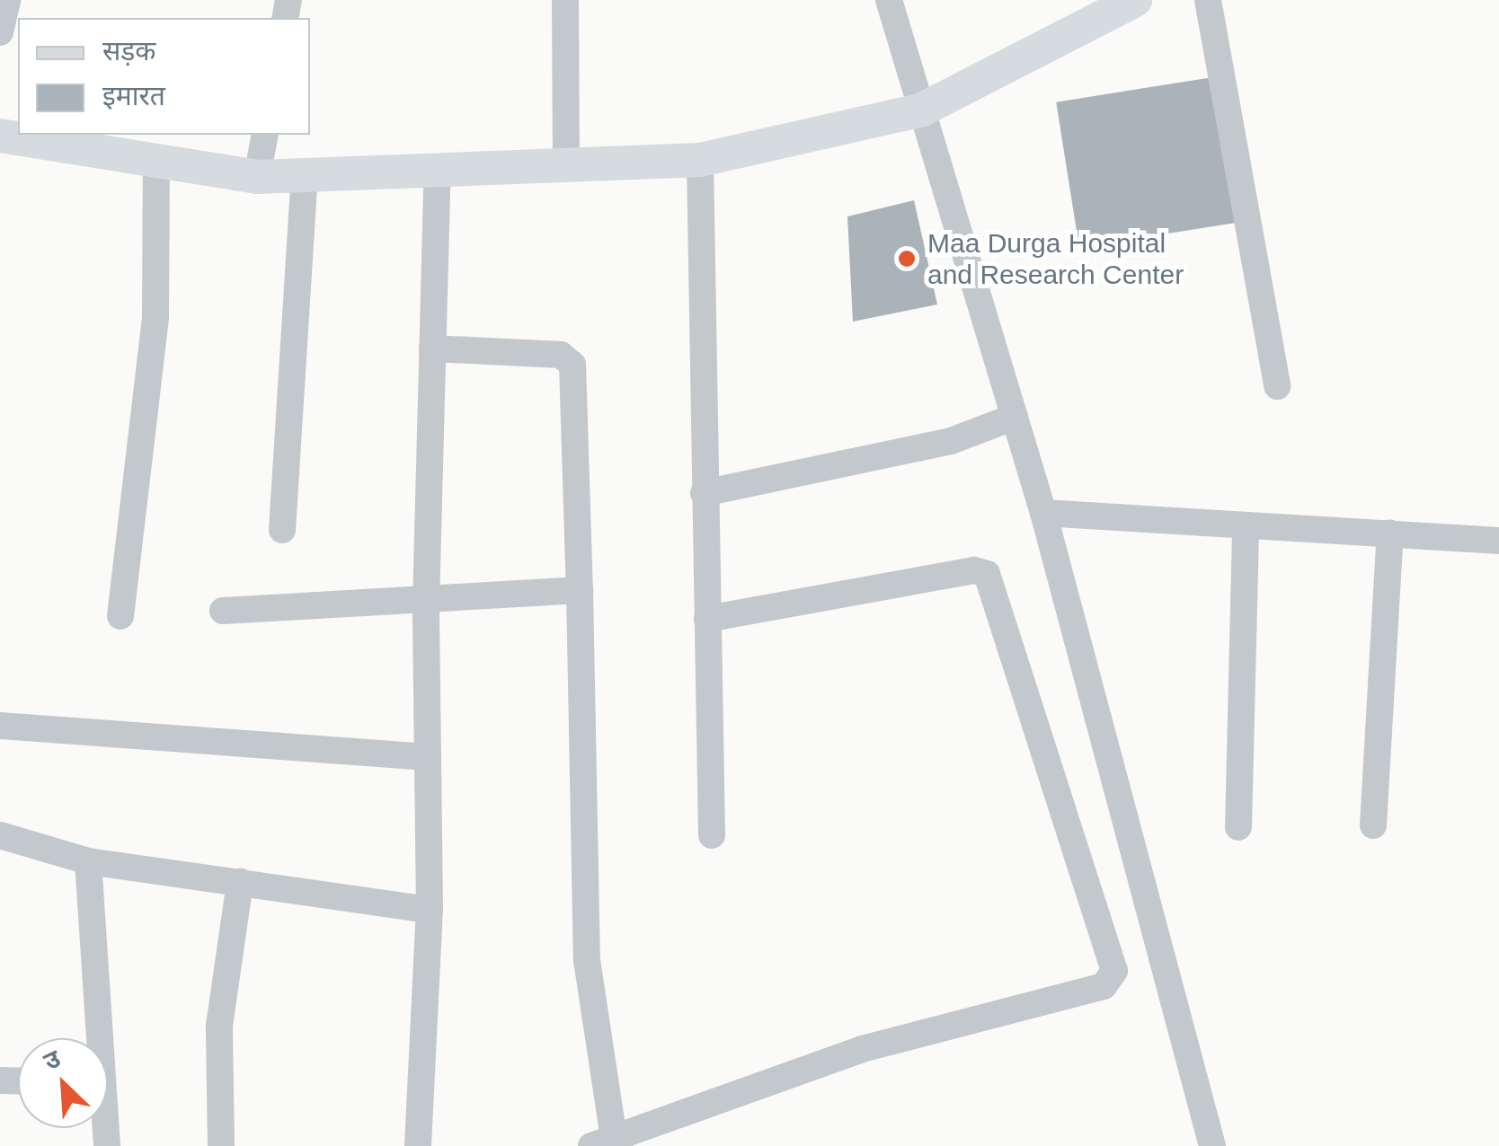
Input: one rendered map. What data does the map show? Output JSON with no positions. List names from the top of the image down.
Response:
{
  "places": ["Maa Durga Hospital and Research Center"],
  "legend": ["सड़क", "इमारत"],
  "north": "top left"
}
